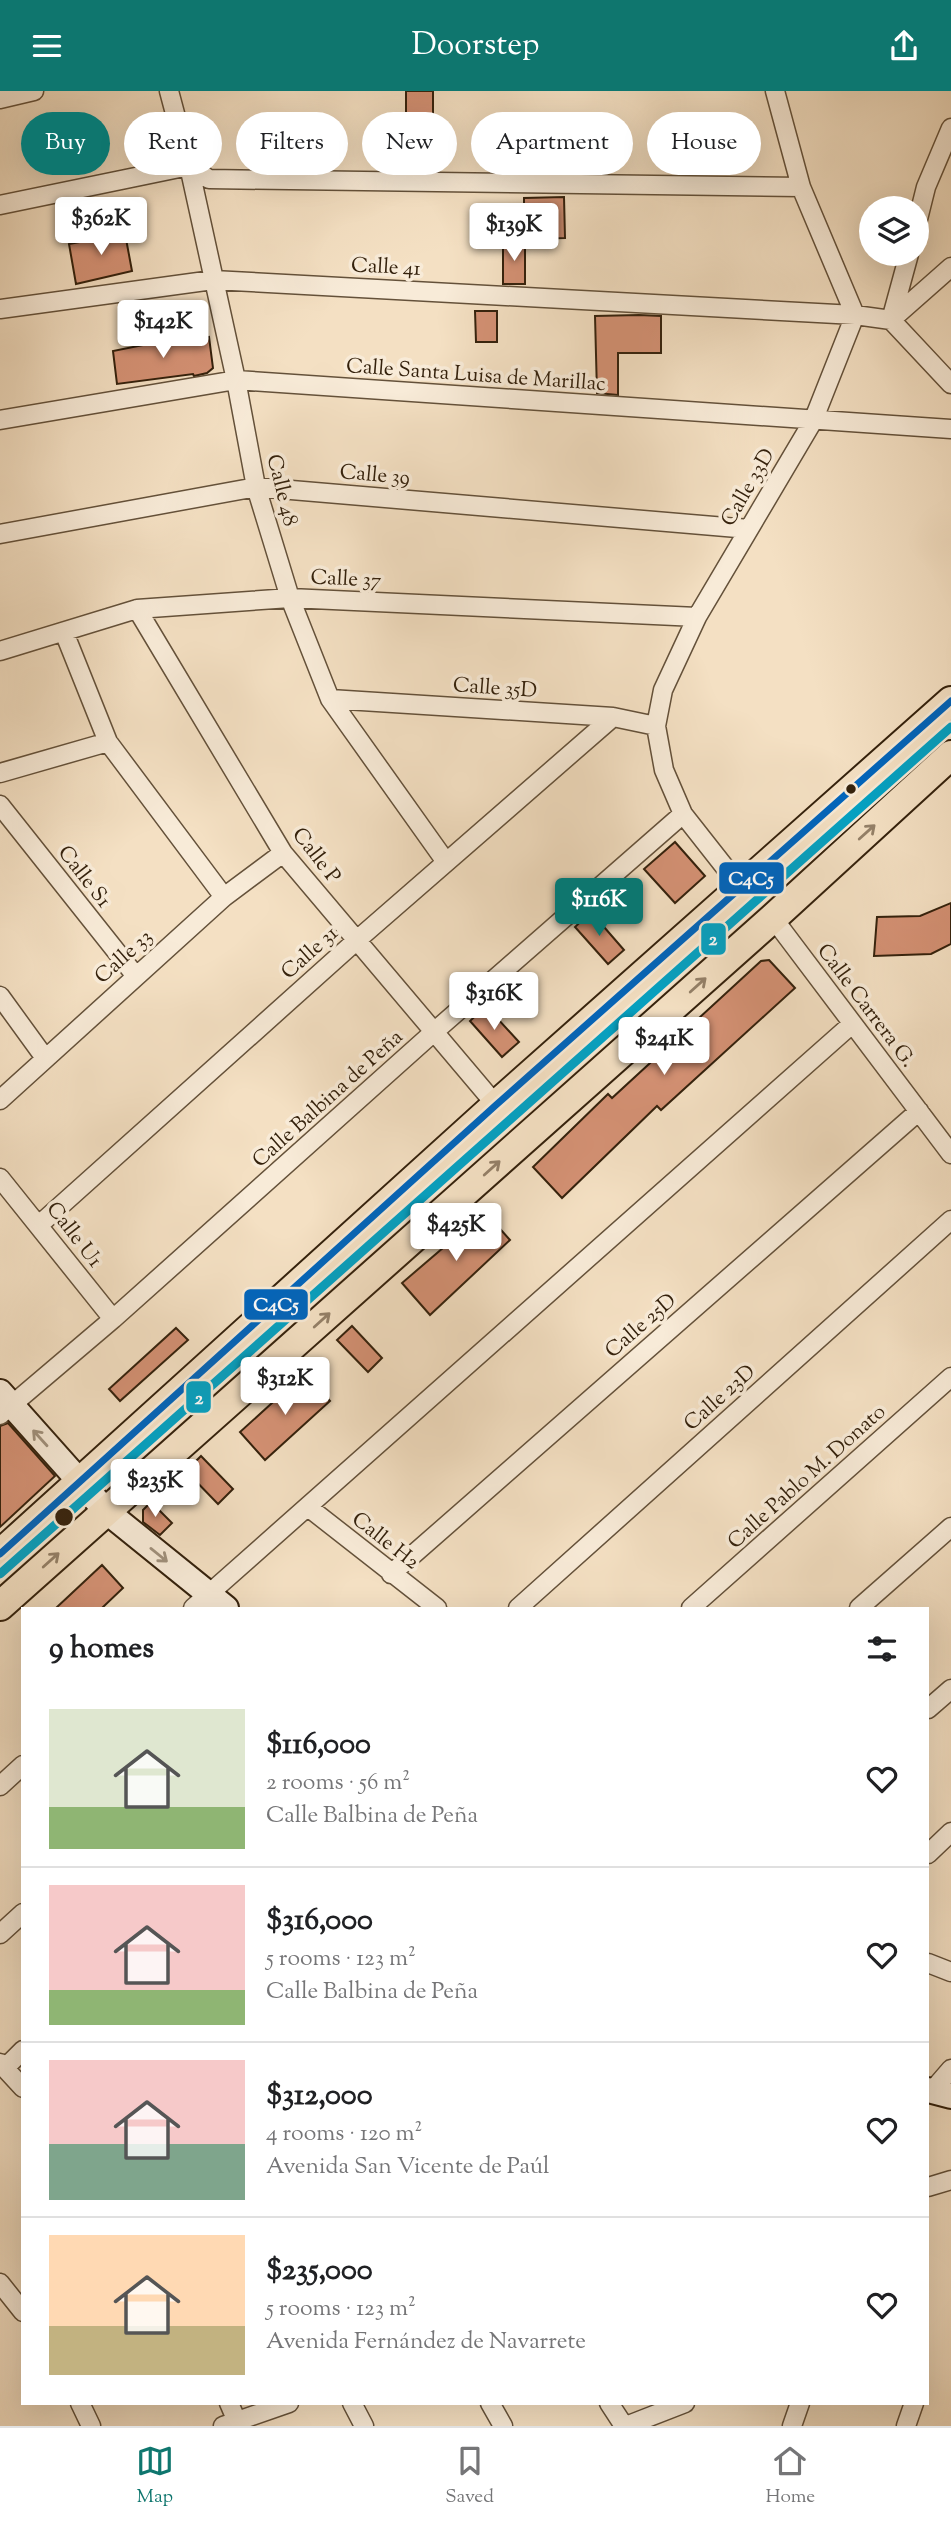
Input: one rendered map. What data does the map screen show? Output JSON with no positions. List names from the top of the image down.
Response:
{
  "streets": {
    "street": [
      "Calle 41",
      "Calle Santa Luisa de Marillac",
      "Calle 39",
      "Calle 33D",
      "Calle 48",
      "Calle 37",
      "Calle 35D",
      "Calle P",
      "Calle S1",
      "Calle 31",
      "Calle 33",
      "Calle Carrera G.",
      "Calle Balbina de Peña",
      "Calle U1",
      "Calle 25D",
      "Calle 23D",
      "Calle Pablo M. Donato",
      "Calle H2"
    ]
  },
  "crossings": [
    ["Calle 41", "Calle 33D"],
    ["Calle 41", "Calle 48"],
    ["Calle Santa Luisa de Marillac", "Calle 33D"],
    ["Calle Santa Luisa de Marillac", "Calle 48"],
    ["Calle 39", "Calle 33D"],
    ["Calle 39", "Calle 48"],
    ["Calle 33D", "Calle 37"],
    ["Calle 33D", "Calle 35D"],
    ["Calle 33D", "Calle Balbina de Peña"],
    ["Calle 48", "Calle 37"],
    ["Calle 48", "Calle 35D"],
    ["Calle 48", "Calle 31"],
    ["Calle 37", "Calle P"],
    ["Calle 35D", "Calle 31"],
    ["Calle P", "Calle 31"],
    ["Calle P", "Calle 33"],
    ["Calle P", "Calle Balbina de Peña"],
    ["Calle S1", "Calle 33"],
    ["Calle 31", "Calle U1"],
    ["Calle Carrera G.", "Calle 25D"],
    ["Calle Balbina de Peña", "Calle U1"],
    ["Calle 25D", "Calle H2"]
  ],
  "lines": ["transit line C4C5", "metro line 2"],
  "page": {
    "header": "Doorstep",
    "chip": [
      "Buy",
      "Rent",
      "Filters",
      "New",
      "Apartment",
      "House"
    ],
    "price": [
      "$362K",
      "$139K",
      "$142K",
      "$116K",
      "$316K",
      "$241K",
      "$425K",
      "$312K",
      "$235K"
    ],
    "heading": "9 homes",
    "list": [
      {
        "name": "$116,000",
        "note": "2 rooms · 56 m² · Calle Balbina de Peña"
      },
      {
        "name": "$316,000",
        "note": "5 rooms · 123 m² · Calle Balbina de Peña"
      },
      {
        "name": "$312,000",
        "note": "4 rooms · 120 m² · Avenida San Vicente de Paúl"
      },
      {
        "name": "$235,000",
        "note": "5 rooms · 123 m² · Avenida Fernández de Navarrete"
      }
    ],
    "tabs": ["Map", "Saved", "Home"]
  }
}
